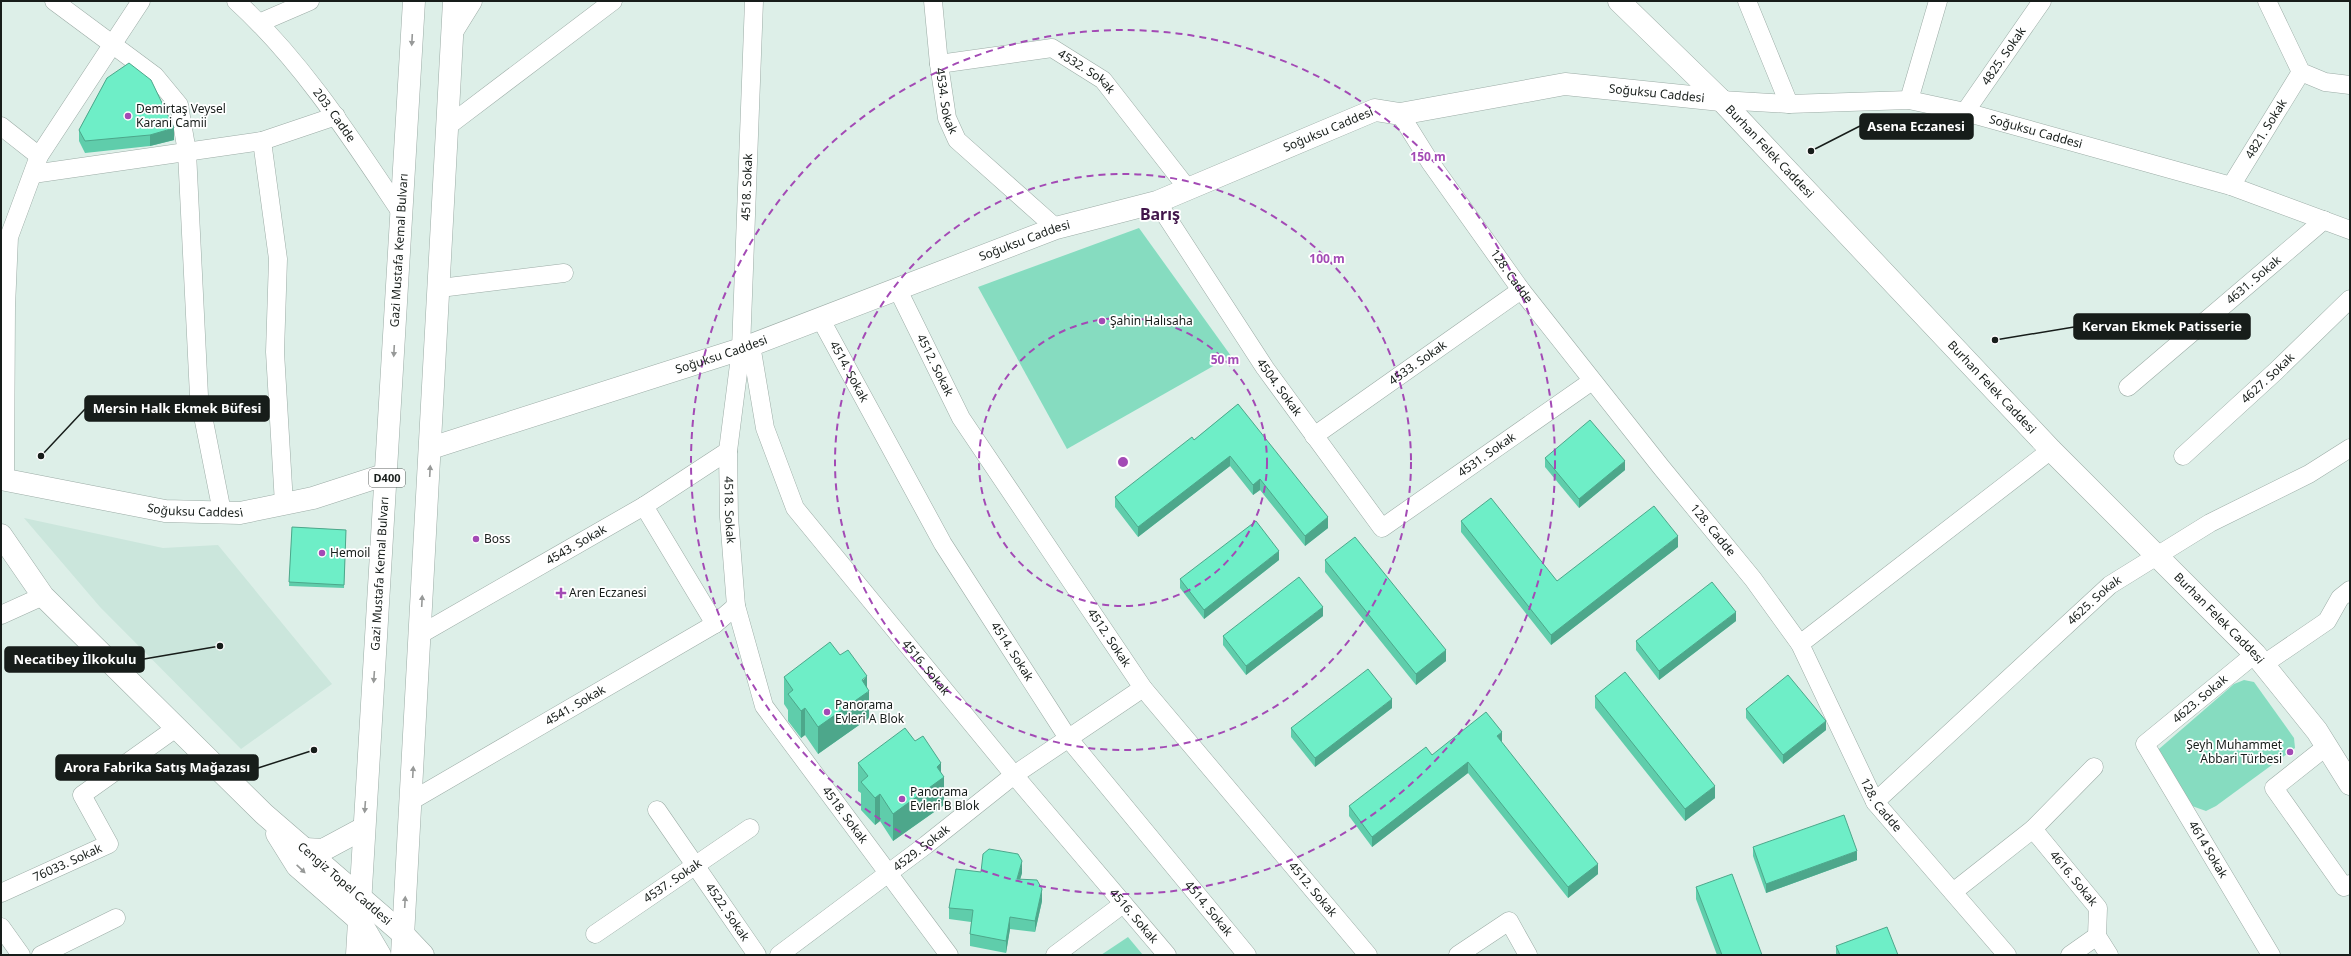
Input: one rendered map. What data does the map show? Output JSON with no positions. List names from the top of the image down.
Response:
{
  "streets": {
    "main road": [
      "Soğuksu Caddesi",
      "Burhan Felek Caddesi",
      "Gazi Mustafa Kemal Bulvarı",
      "D400",
      "Cengiz Topel Caddesi"
    ],
    "street": [
      "4825. Sokak",
      "4532. Sokak",
      "4534. Sokak",
      "203. Cadde",
      "4821. Sokak",
      "4518. Sokak",
      "128. Cadde",
      "4631. Sokak",
      "4533. Sokak",
      "4512. Sokak",
      "4514. Sokak",
      "4627. Sokak",
      "4504. Sokak",
      "4531. Sokak",
      "4543. Sokak",
      "4625. Sokak",
      "4516. Sokak",
      "4623. Sokak",
      "4541. Sokak",
      "4529. Sokak",
      "4614 Sokak",
      "76033. Sokak",
      "4616. Sokak",
      "4537. Sokak",
      "4522. Sokak"
    ]
  },
  "crossings": [
    ["4825. Sokak", "Soğuksu Caddesi"],
    ["4532. Sokak", "Soğuksu Caddesi"],
    ["4532. Sokak", "4534. Sokak"],
    ["Soğuksu Caddesi", "4534. Sokak"],
    ["Soğuksu Caddesi", "4821. Sokak"],
    ["Soğuksu Caddesi", "Burhan Felek Caddesi"],
    ["Soğuksu Caddesi", "4518. Sokak"],
    ["Soğuksu Caddesi", "Gazi Mustafa Kemal Bulvarı"],
    ["Soğuksu Caddesi", "128. Cadde"],
    ["Soğuksu Caddesi", "4631. Sokak"],
    ["Soğuksu Caddesi", "4512. Sokak"],
    ["Soğuksu Caddesi", "4514. Sokak"],
    ["Soğuksu Caddesi", "4504. Sokak"],
    ["Soğuksu Caddesi", "4516. Sokak"],
    ["203. Cadde", "Gazi Mustafa Kemal Bulvarı"],
    ["Burhan Felek Caddesi", "4625. Sokak"],
    ["Burhan Felek Caddesi", "4623. Sokak"],
    ["4518. Sokak", "4543. Sokak"],
    ["4518. Sokak", "4516. Sokak"],
    ["4518. Sokak", "4541. Sokak"],
    ["4518. Sokak", "4529. Sokak"],
    ["Gazi Mustafa Kemal Bulvarı", "Cengiz Topel Caddesi"],
    ["128. Cadde", "4533. Sokak"],
    ["128. Cadde", "4531. Sokak"],
    ["128. Cadde", "4625. Sokak"],
    ["4533. Sokak", "4504. Sokak"],
    ["4512. Sokak", "4529. Sokak"],
    ["4514. Sokak", "4529. Sokak"],
    ["4504. Sokak", "4531. Sokak"],
    ["4516. Sokak", "4529. Sokak"],
    ["4623. Sokak", "4614 Sokak"],
    ["76033. Sokak", "Cengiz Topel Caddesi"],
    ["4537. Sokak", "4522. Sokak"]
  ],
  "districts": ["Barış"],
  "places": {
    "other": [
      "Demirtaş Veysel Karani Camii",
      "Asena Eczanesi",
      "Şahin Halısaha",
      "Kervan Ekmek Patisserie",
      "Mersin Halk Ekmek Büfesi",
      "Boss",
      "Hemoil",
      "Necatibey İlkokulu",
      "Panorama Evleri A Blok",
      "Arora Fabrika Satış Mağazası",
      "Şeyh Muhammet Abbari Türbesi",
      "Panorama Evleri B Blok"
    ],
    "health": ["Aren Eczanesi"]
  },
  "rings": ["150 m", "100 m", "50 m"]
}
